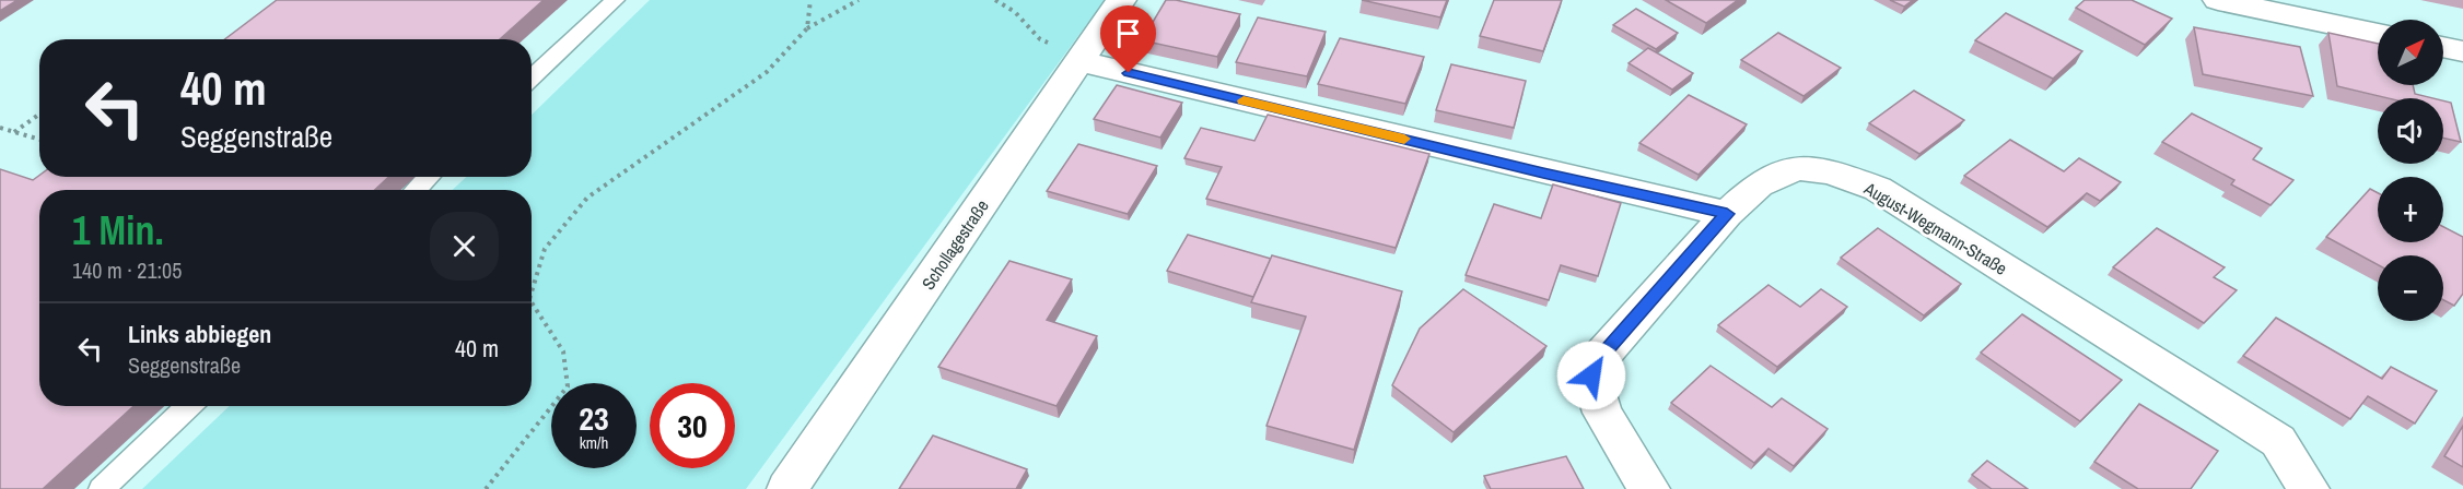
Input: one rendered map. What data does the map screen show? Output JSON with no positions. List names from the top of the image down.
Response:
{
  "streets": {
    "street": ["August-Wegmann-Straße", "Schollagestraße"]
  },
  "north": "top right",
  "page": {
    "map_buttons": ["+", "−"],
    "turn": ["40 m", "Seggenstraße"],
    "heading": ["1 Min.", "140 m · 21:05"],
    "list": [
      {
        "name": "Links abbiegen",
        "note": "Seggenstraße",
        "value": "40 m"
      }
    ],
    "speed": "23 km/h",
    "limit": "30"
  }
}
